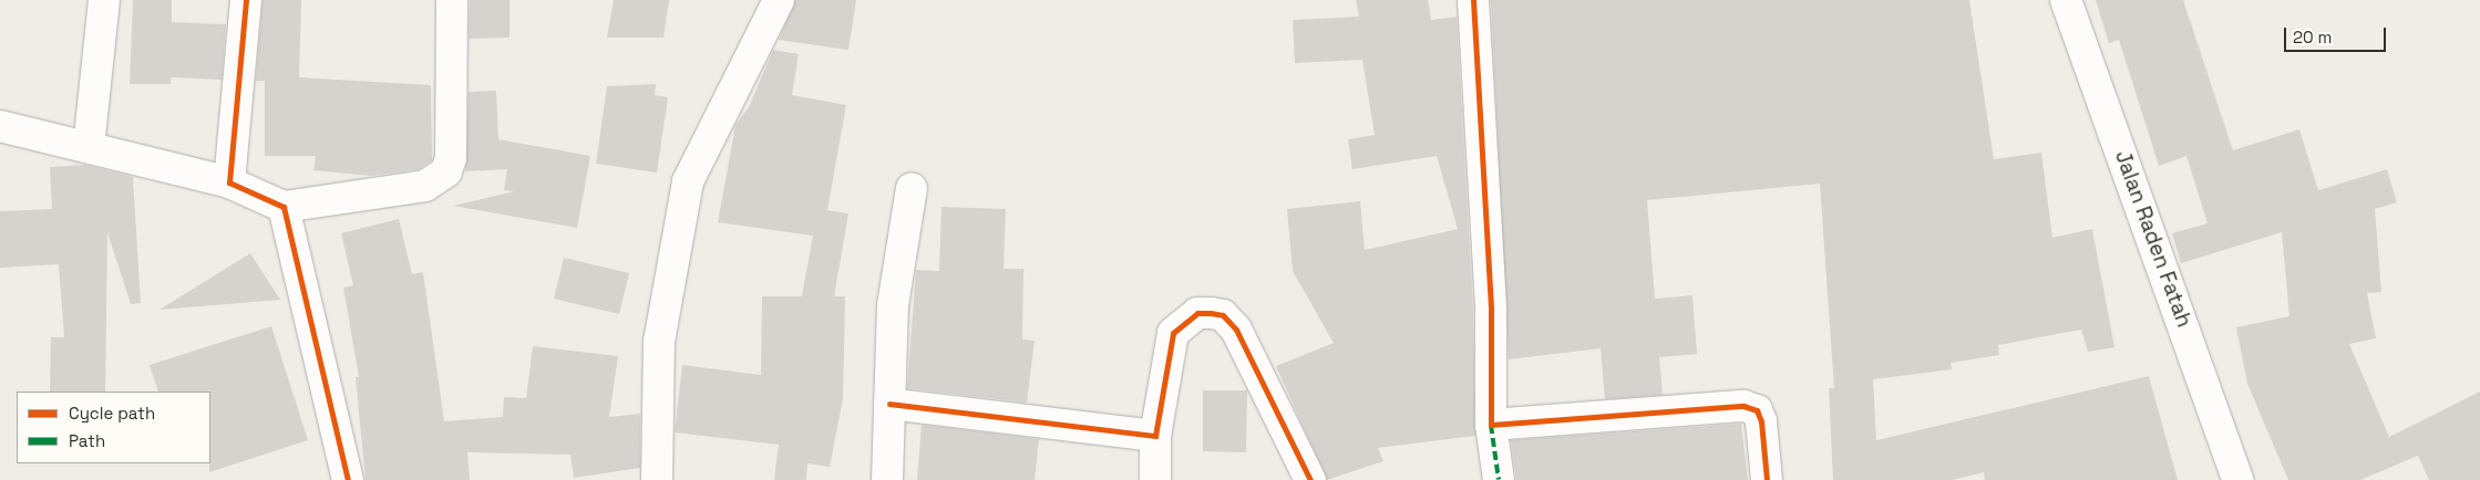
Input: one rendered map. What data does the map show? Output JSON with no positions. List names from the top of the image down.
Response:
{
  "streets": {
    "main road": ["Jalan Raden Fatah"]
  },
  "legend": ["Cycle path", "Path"],
  "scale_bar": "20 m"
}
